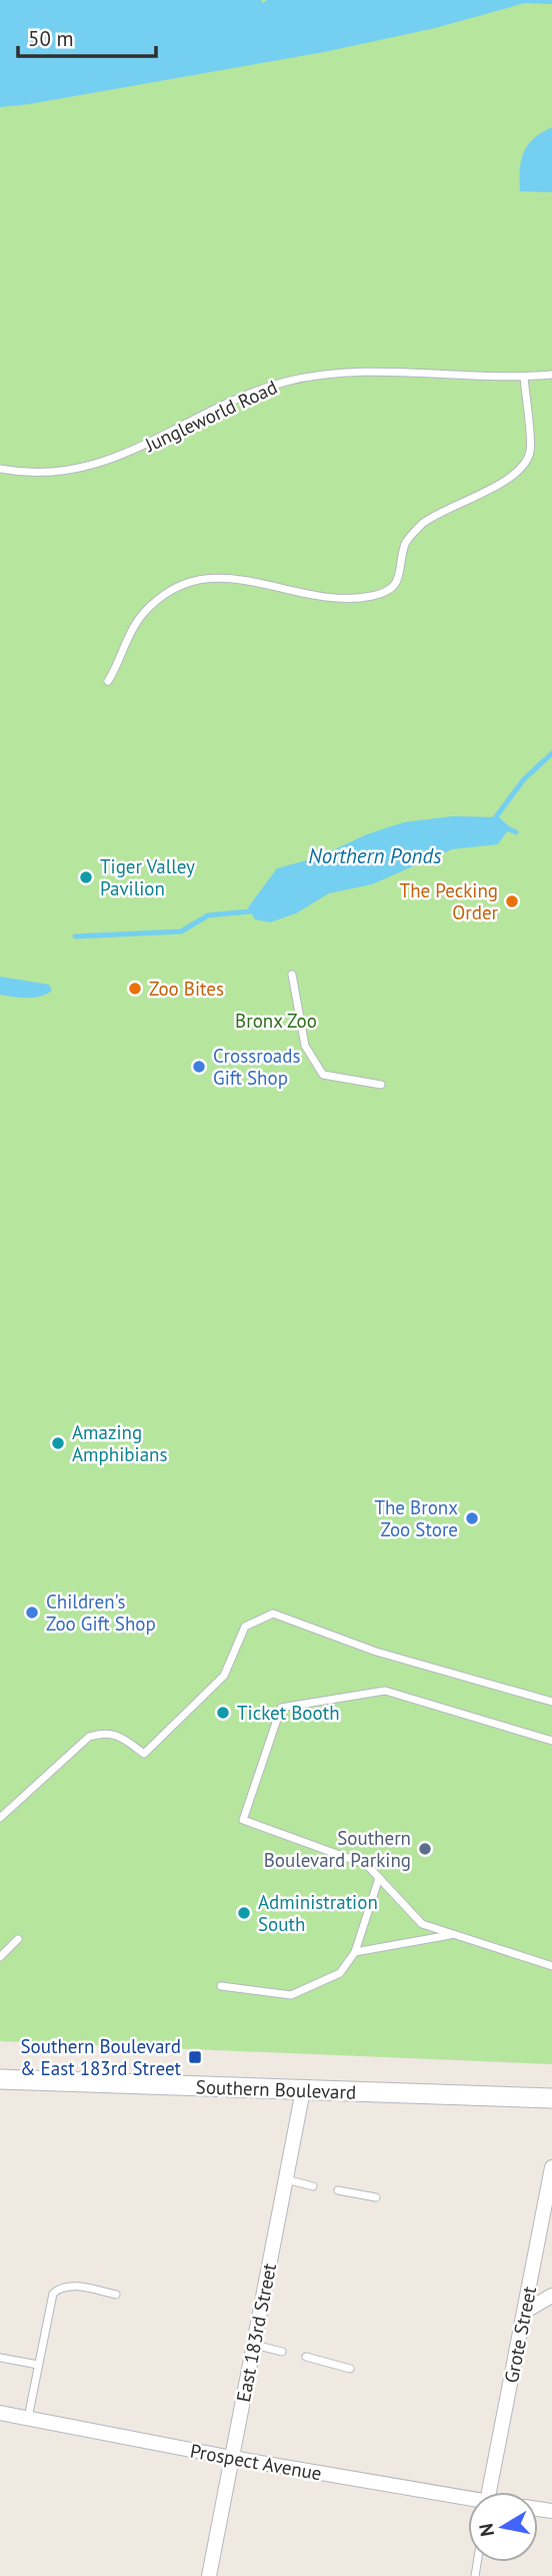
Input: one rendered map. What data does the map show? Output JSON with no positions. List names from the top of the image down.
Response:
{
  "streets": {
    "main road": ["Southern Boulevard"],
    "street": ["East 183rd Street", "Grote Street", "Prospect Avenue"],
    "lane": ["Jungleworld Road"]
  },
  "crossings": [
    ["Southern Boulevard", "East 183rd Street"],
    ["East 183rd Street", "Prospect Avenue"]
  ],
  "water": ["Northern Ponds"],
  "parks": ["Bronx Zoo"],
  "places": {
    "other": [
      "Tiger Valley Pavilion",
      "The Pecking Order",
      "Zoo Bites",
      "Crossroads Gift Shop",
      "Amazing Amphibians",
      "The Bronx Zoo Store",
      "Children's Zoo Gift Shop",
      "Ticket Booth",
      "Southern Boulevard Parking",
      "Administration South"
    ],
    "transit": ["Southern Boulevard & East 183rd Street"]
  },
  "scale_bar": "50 m",
  "north": "left"
}
